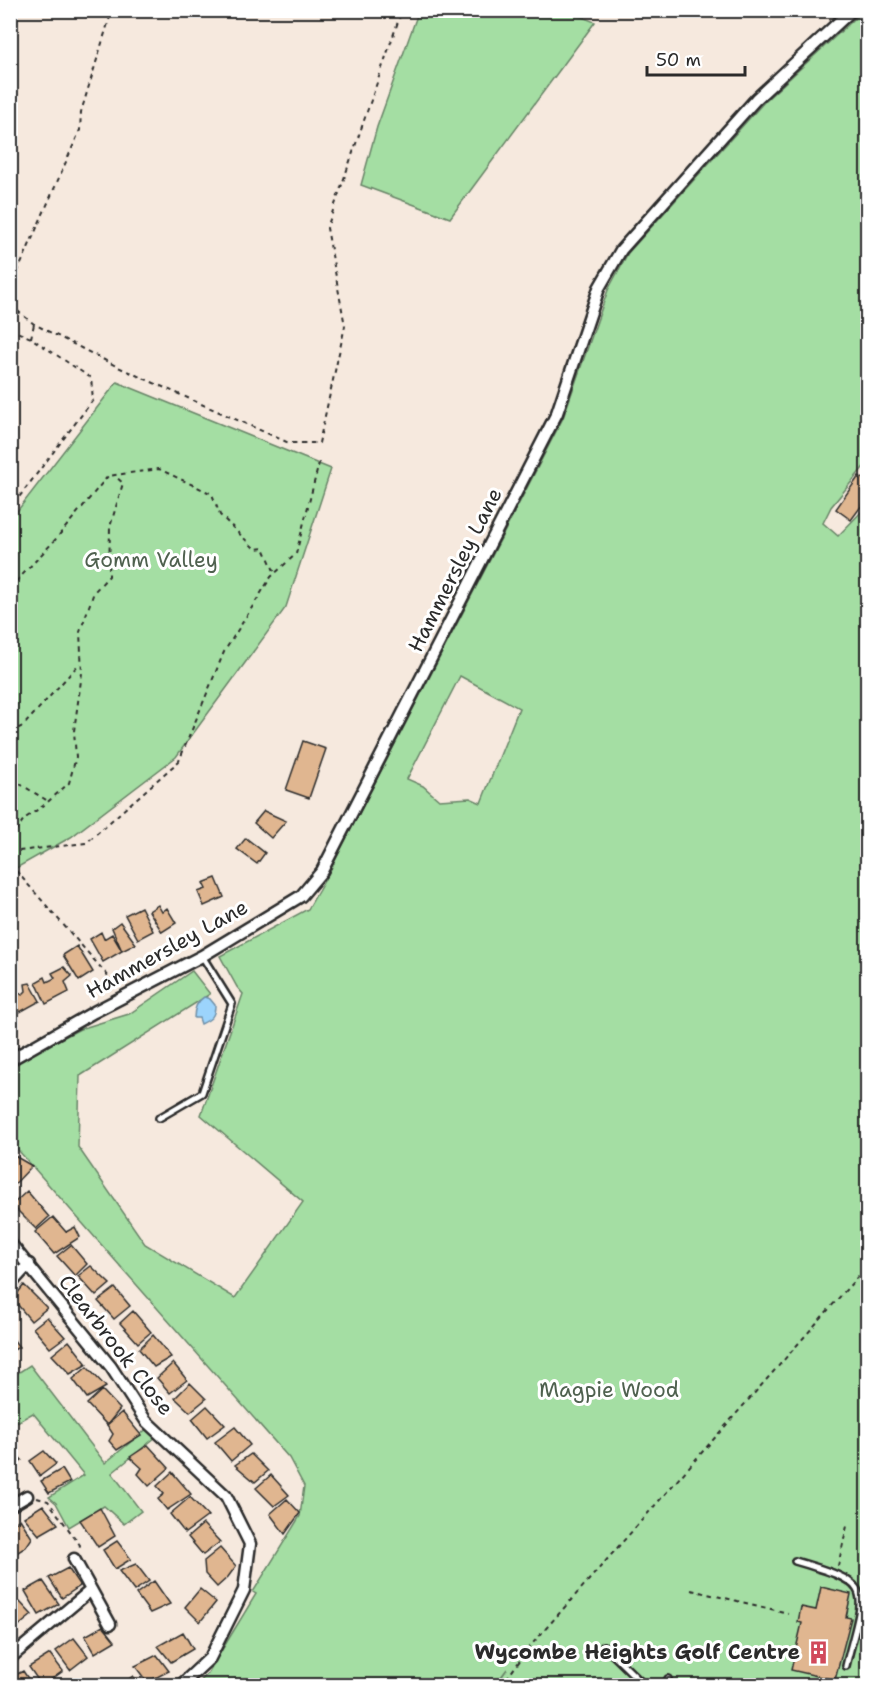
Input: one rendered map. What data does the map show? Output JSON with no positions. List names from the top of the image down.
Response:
{
  "streets": {
    "street": ["Hammersley Lane", "Clearbrook Close"]
  },
  "parks": ["Gomm Valley", "Magpie Wood"],
  "places": {
    "building": ["Wycombe Heights Golf Centre"]
  },
  "scale_bar": "50 m"
}
